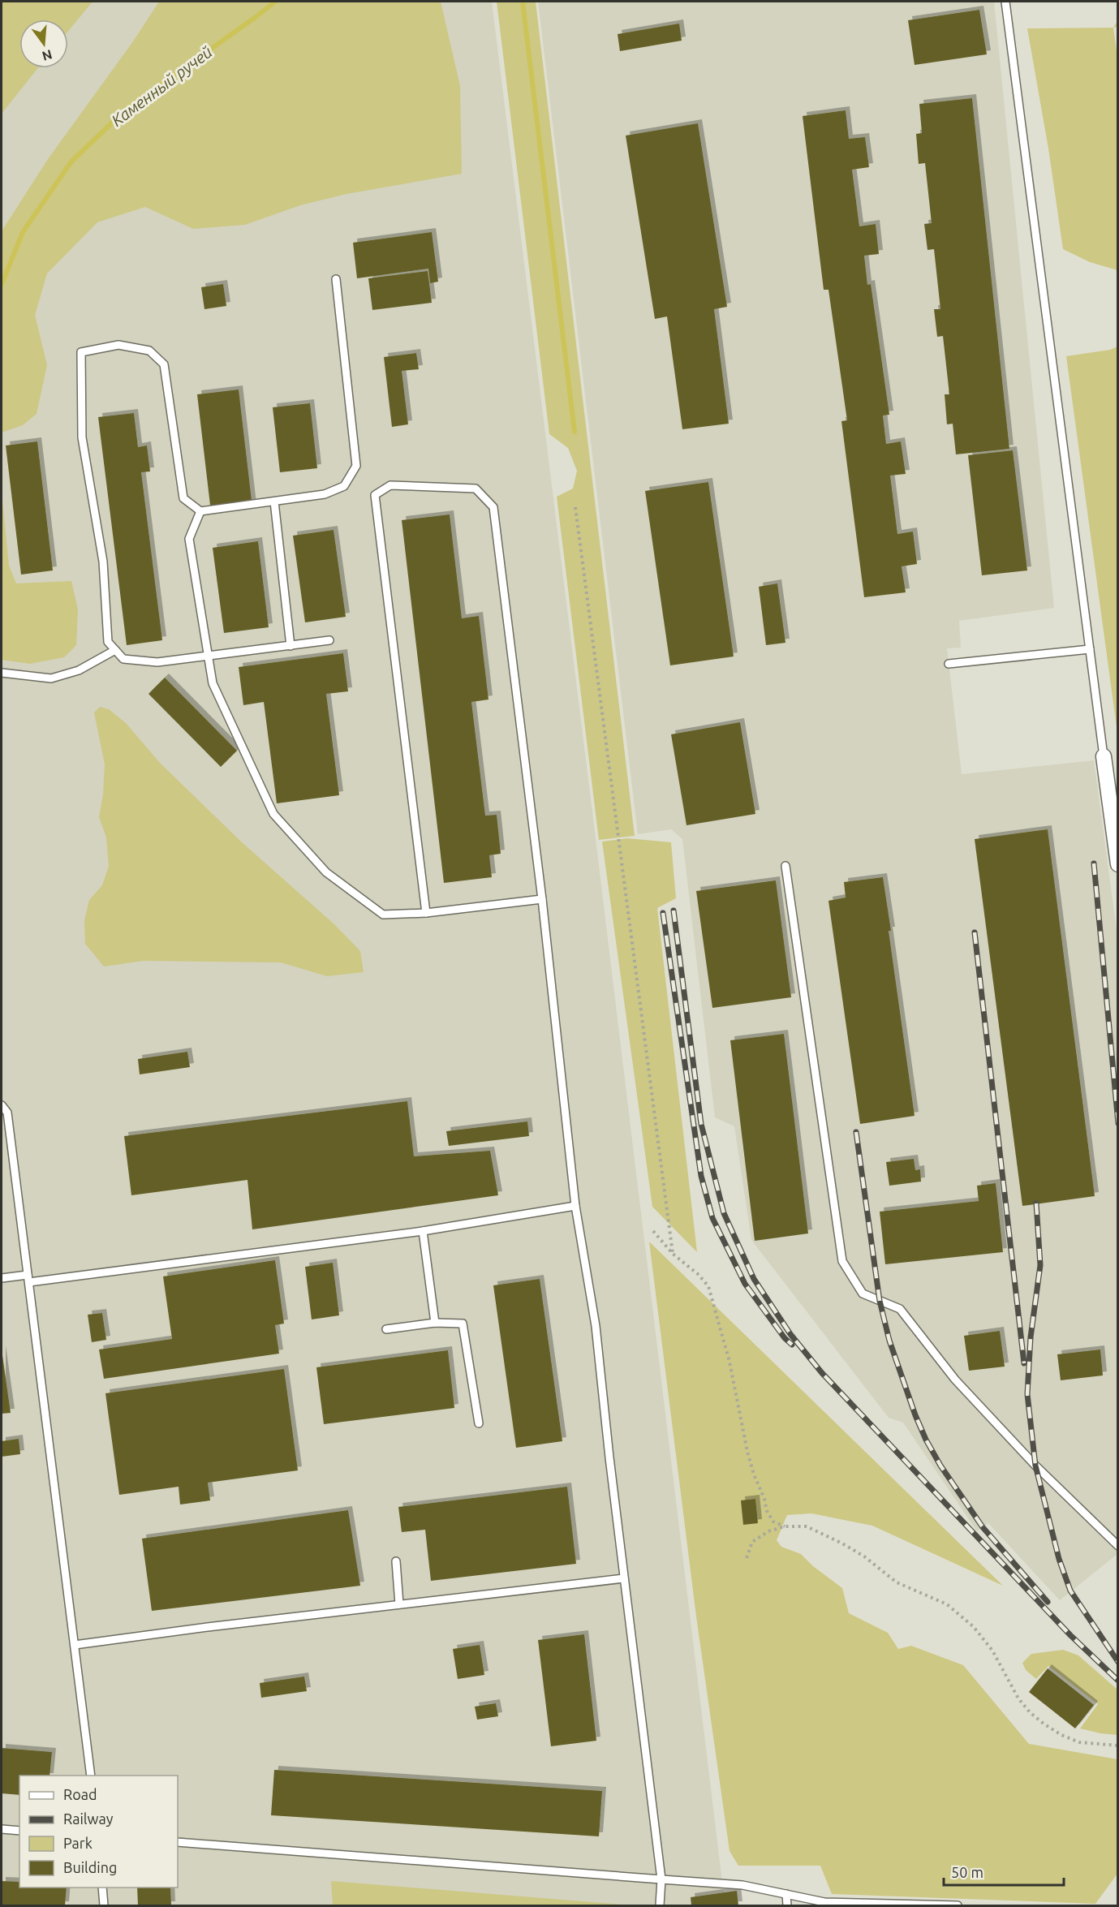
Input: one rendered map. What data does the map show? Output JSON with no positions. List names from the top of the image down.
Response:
{
  "water": ["Каменный ручей"],
  "legend": [
    "Road",
    "Railway",
    "Park",
    "Building"
  ],
  "scale_bar": "50 m",
  "north": "bottom"
}
